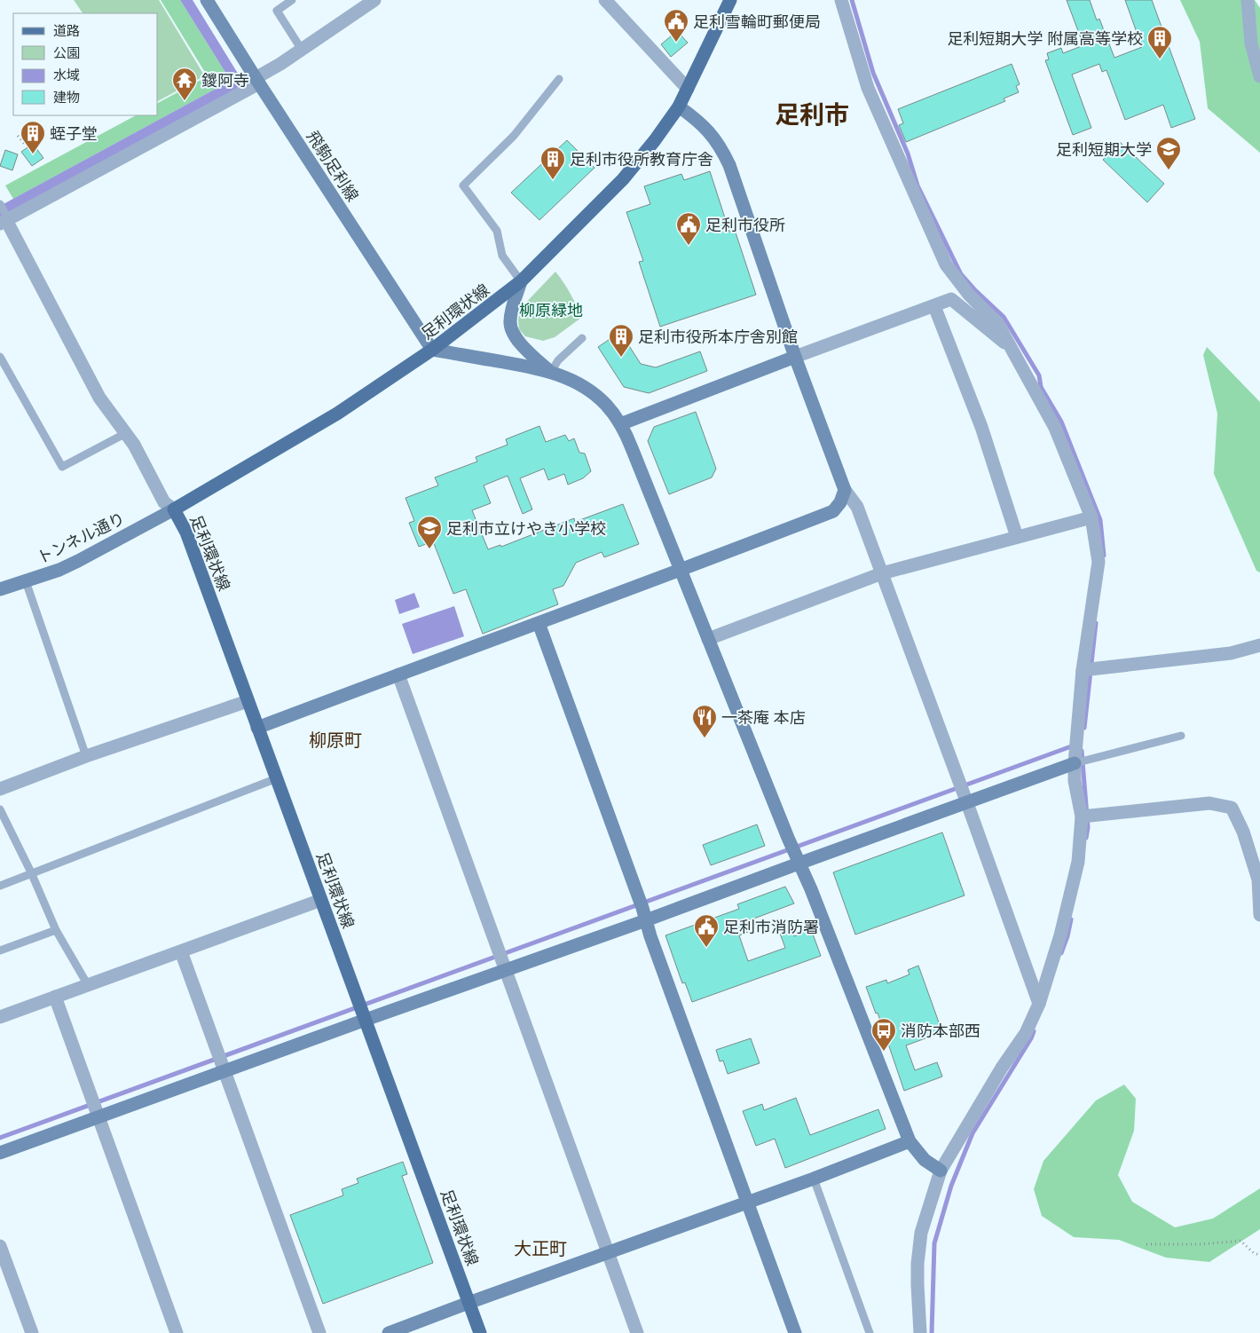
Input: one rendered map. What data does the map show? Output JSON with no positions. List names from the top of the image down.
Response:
{
  "streets": {
    "main road": ["足利環状線"],
    "street": ["飛駒足利線", "トンネル通り"]
  },
  "crossings": [
    ["飛駒足利線", "足利環状線"],
    ["足利環状線", "トンネル通り"]
  ],
  "districts": ["足利市", "柳原町", "大正町"],
  "parks": ["柳原緑地"],
  "places": {
    "public building": ["足利雪輪町郵便局", "足利市役所", "足利市消防署"],
    "building": [
      "足利短期大学 附属高等学校",
      "蛭子堂",
      "足利市役所教育庁舎",
      "足利市役所本庁舎別館"
    ],
    "temple": ["鑁阿寺"],
    "school or university": ["足利短期大学", "足利市立けやき小学校"],
    "restaurant": ["一茶庵 本店"],
    "bus stop": ["消防本部西"]
  },
  "legend": [
    "道路",
    "公園",
    "水域",
    "建物"
  ]
}
